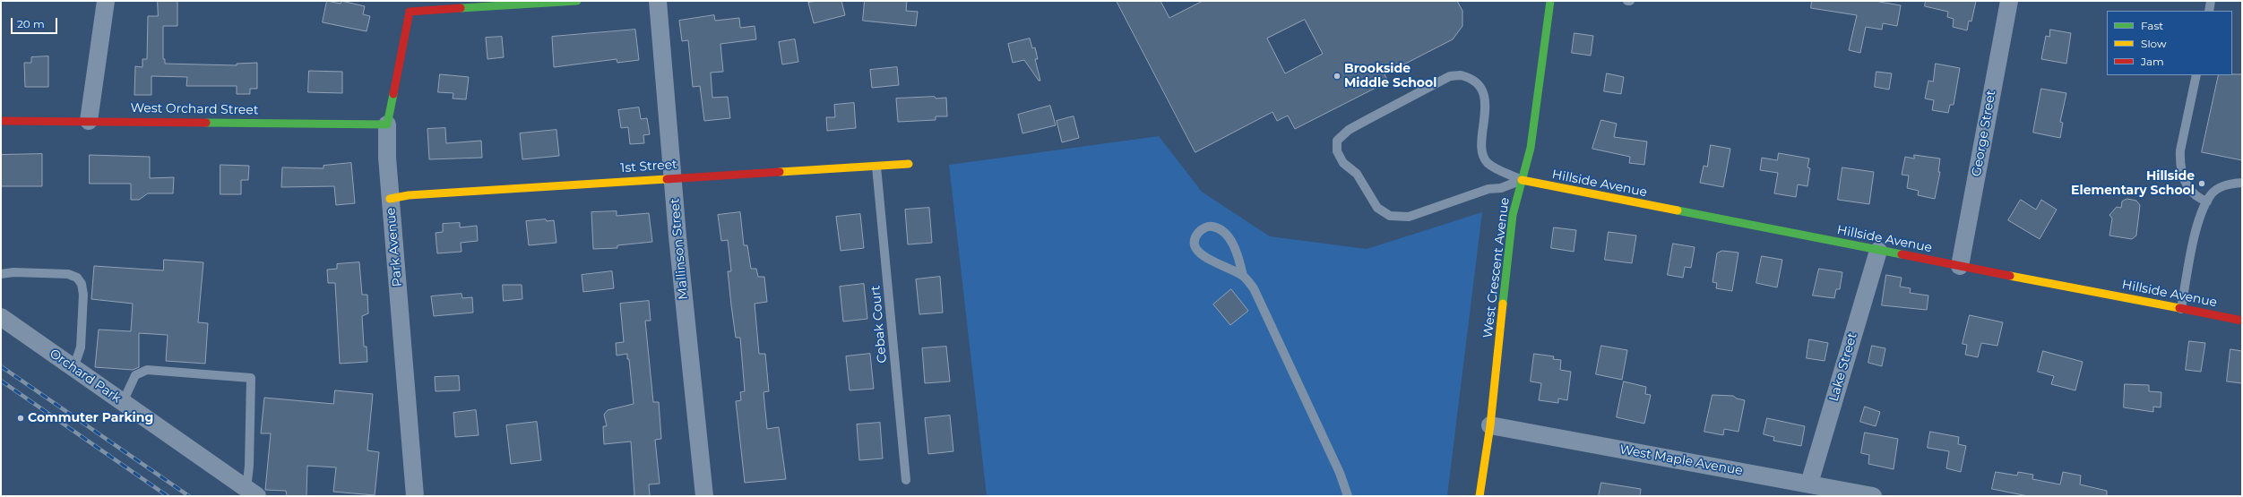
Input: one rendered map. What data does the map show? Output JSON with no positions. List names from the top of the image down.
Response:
{
  "streets": {
    "main road": [
      "West Orchard Street",
      "1st Street",
      "Hillside Avenue",
      "Park Avenue",
      "West Crescent Avenue"
    ],
    "street": [
      "George Street",
      "Mallinson Street",
      "Lake Street",
      "Orchard Park",
      "West Maple Avenue"
    ],
    "lane": ["Cebak Court"]
  },
  "crossings": [
    ["West Orchard Street", "Park Avenue"],
    ["George Street", "Hillside Avenue"],
    ["1st Street", "Park Avenue"],
    ["1st Street", "Mallinson Street"],
    ["1st Street", "Cebak Court"],
    ["Hillside Avenue", "West Crescent Avenue"],
    ["Hillside Avenue", "Lake Street"],
    ["West Crescent Avenue", "West Maple Avenue"],
    ["Lake Street", "West Maple Avenue"]
  ],
  "places": ["Brookside Middle School", "Hillside Elementary School", "Commuter Parking"],
  "legend": ["Fast", "Slow", "Jam"],
  "scale_bar": "20 m"
}
